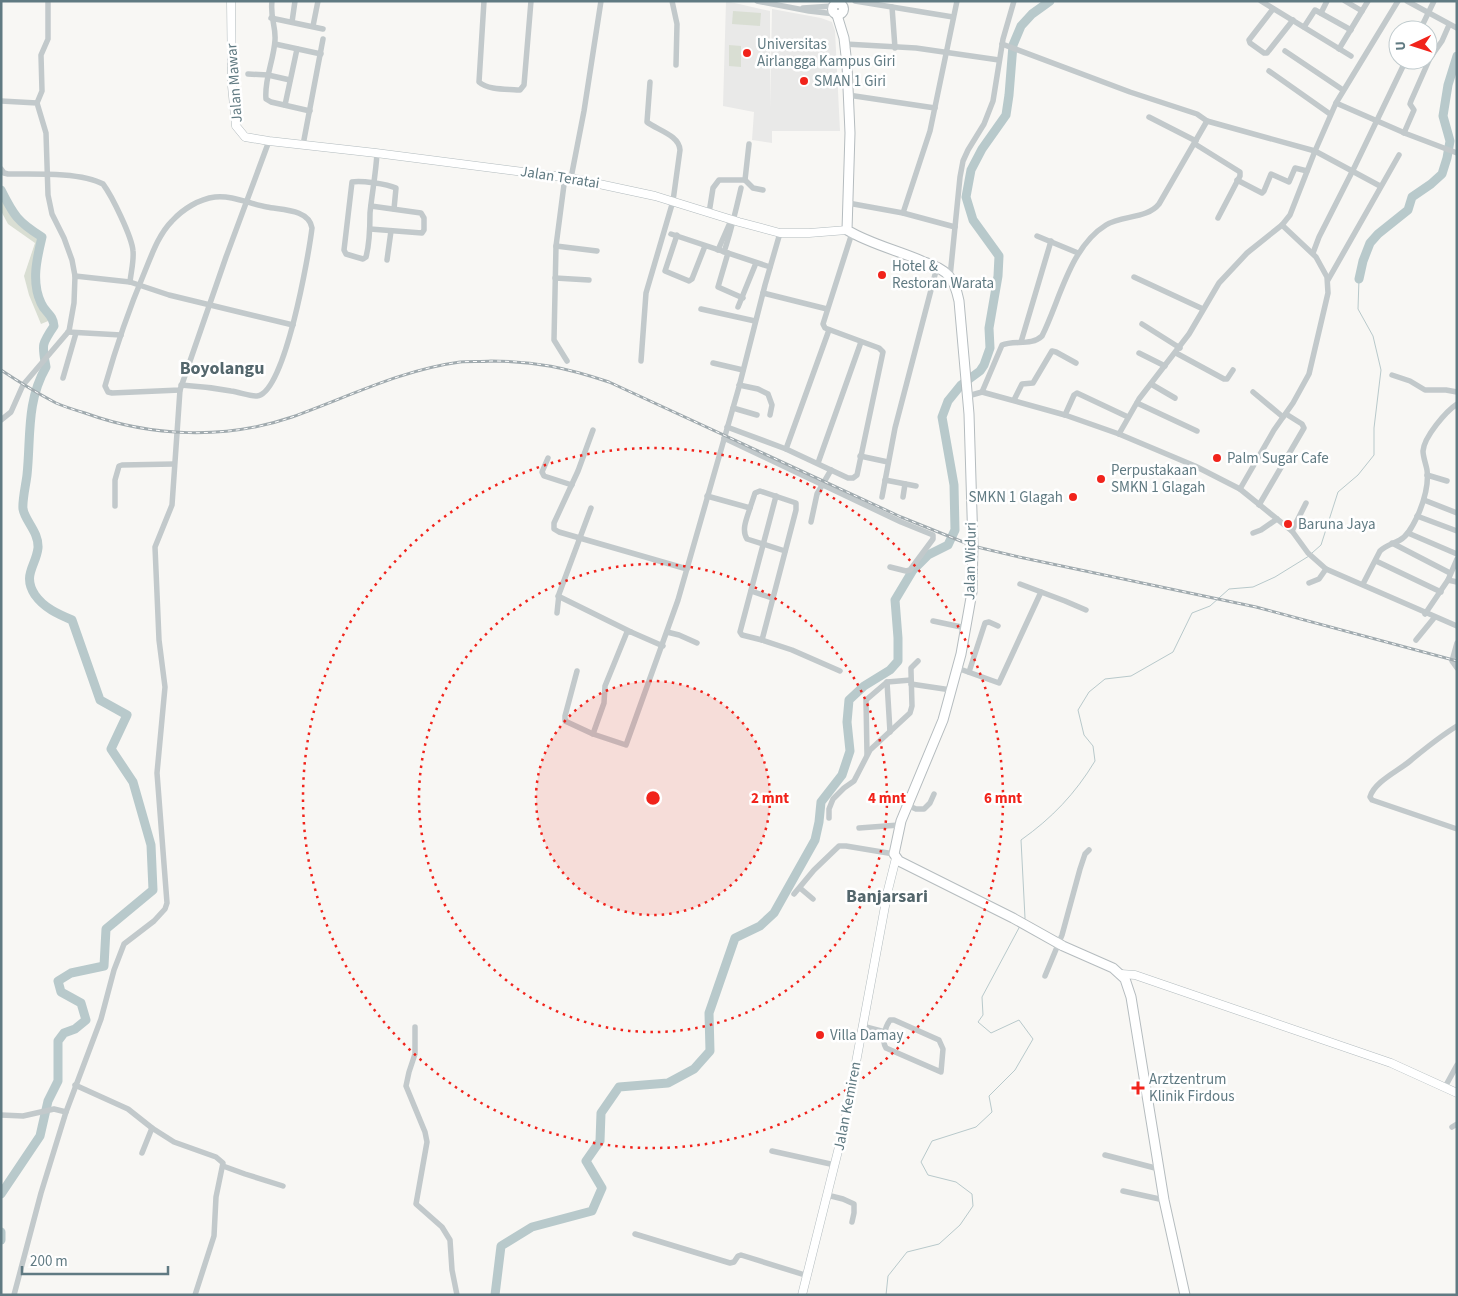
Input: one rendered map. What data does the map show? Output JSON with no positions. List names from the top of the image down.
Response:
{
  "streets": {
    "main road": ["Jalan Widuri"],
    "street": ["Jalan Mawar", "Jalan Teratai", "Jalan Kemiren"]
  },
  "crossings": [
    ["Jalan Mawar", "Jalan Teratai"],
    ["Jalan Widuri", "Jalan Kemiren"]
  ],
  "districts": ["Boyolangu", "Banjarsari"],
  "places": {
    "other": [
      "Universitas Airlangga Kampus Giri",
      "SMAN 1 Giri",
      "Hotel & Restoran Warata",
      "Palm Sugar Cafe",
      "Perpustakaan SMKN 1 Glagah",
      "SMKN 1 Glagah",
      "Baruna Jaya",
      "Villa Damay"
    ],
    "health": ["Arztzentrum Klinik Firdous"]
  },
  "scale_bar": "200 m",
  "north": "left",
  "rings": ["2 mnt", "4 mnt", "6 mnt"]
}
